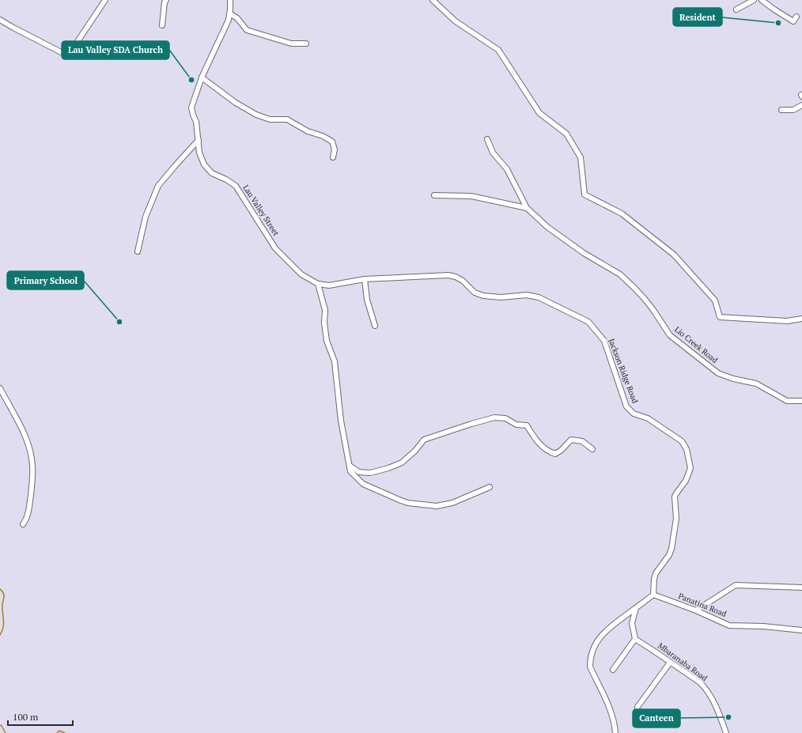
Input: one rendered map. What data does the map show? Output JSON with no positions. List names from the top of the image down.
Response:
{
  "streets": {
    "street": [
      "Lau Valley Street",
      "Lio Creek Road",
      "Jackson Ridge Road",
      "Panatina Road",
      "Mbaranaba Road"
    ]
  },
  "crossings": [
    ["Lau Valley Street", "Jackson Ridge Road"],
    ["Jackson Ridge Road", "Panatina Road"]
  ],
  "places": [
    "Resident",
    "Lau Valley SDA Church",
    "Primary School",
    "Canteen"
  ],
  "scale_bar": "100 m"
}
